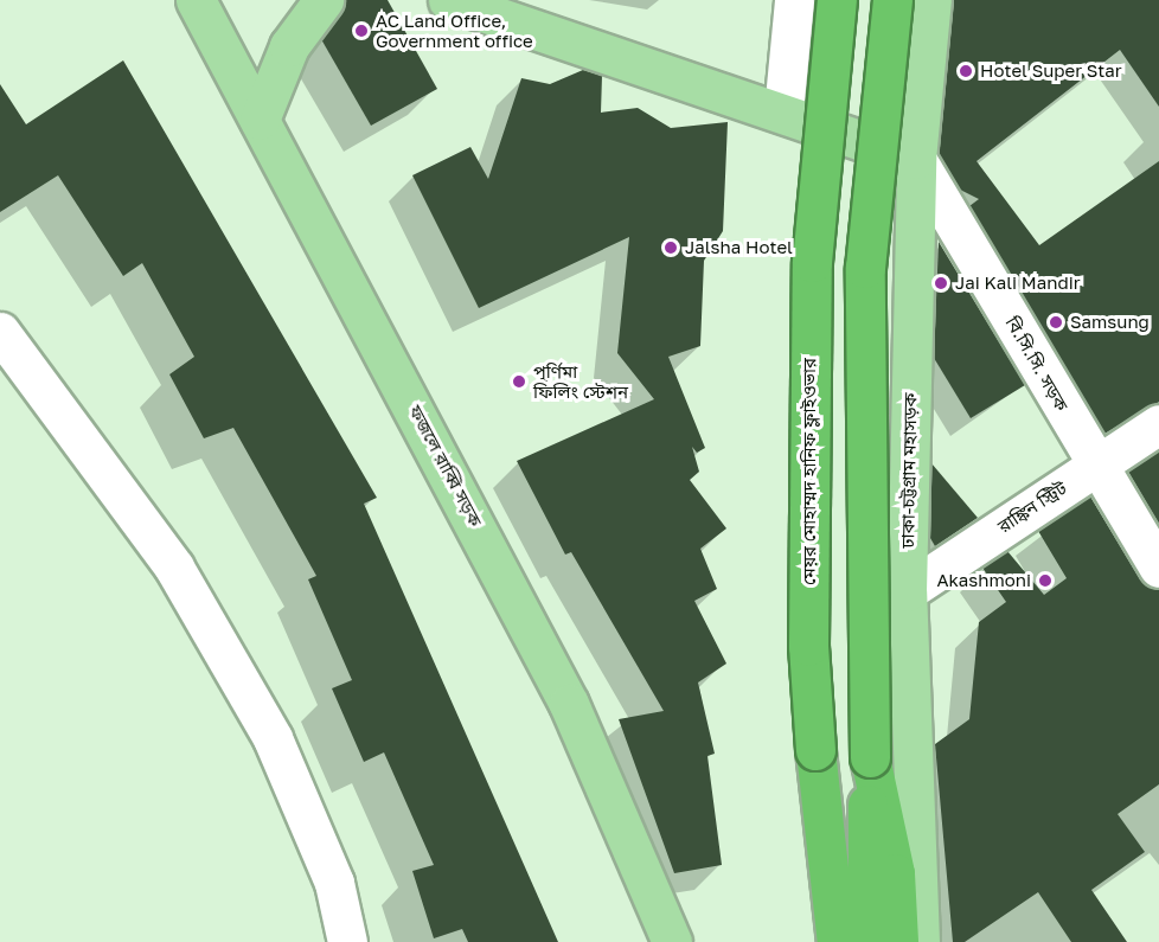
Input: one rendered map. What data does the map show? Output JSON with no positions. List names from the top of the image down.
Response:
{
  "streets": {
    "highway": ["মেয়র মোহাম্মদ হানিফ ফ্লাইওভার"],
    "main road": ["ফজলে রাব্বি সড়ক", "ঢাকা-চট্টগ্রাম মহাসড়ক"],
    "street": ["বি.সি.সি. সড়ক", "রাঙ্কিন স্ট্রিট"]
  },
  "crossings": [
    ["বি.সি.সি. সড়ক", "ঢাকা-চট্টগ্রাম মহাসড়ক"],
    ["বি.সি.সি. সড়ক", "রাঙ্কিন স্ট্রিট"],
    ["ঢাকা-চট্টগ্রাম মহাসড়ক", "রাঙ্কিন স্ট্রিট"]
  ],
  "places": [
    "AC Land Office, Government office",
    "Hotel Super Star",
    "Jalsha Hotel",
    "Jai Kali Mandir",
    "Samsung",
    "পূর্ণিমা ফিলিং স্টেশন",
    "Akashmoni"
  ]
}
